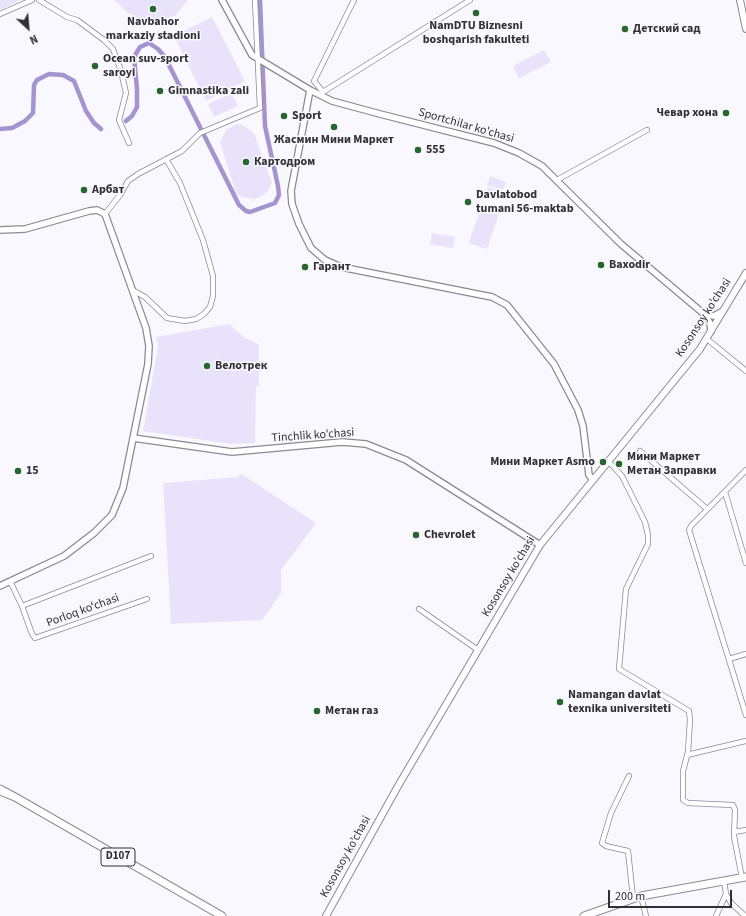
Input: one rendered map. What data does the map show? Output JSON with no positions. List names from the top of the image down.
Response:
{
  "streets": {
    "main road": ["Kosonsoy ko’chasi", "D107"],
    "street": ["Sportchilar ko'chasi", "Tinchlik ko'chasi", "Porloq koʻchasi"]
  },
  "crossings": [
    ["Kosonsoy ko’chasi", "Tinchlik ko'chasi"]
  ],
  "places": [
    "Navbahor markaziy stadioni",
    "NamDTU Biznesni boshqarish fakulteti",
    "Детский сад",
    "Ocean suv-sport saroyi",
    "Gimnastika zali",
    "Чевар хона",
    "Sport",
    "Жасмин Мини Маркет",
    "555",
    "Картодром",
    "Арбат",
    "Davlatobod tumani 56-maktab",
    "Baxodir",
    "Гарант",
    "Велотрек",
    "Мини Маркет Asmo",
    "Мини Маркет Метан Заправки",
    "15",
    "Chevrolet",
    "Namangan davlat texnika universiteti",
    "Метан газ"
  ],
  "scale_bar": "200 m",
  "north": "bottom right"
}
